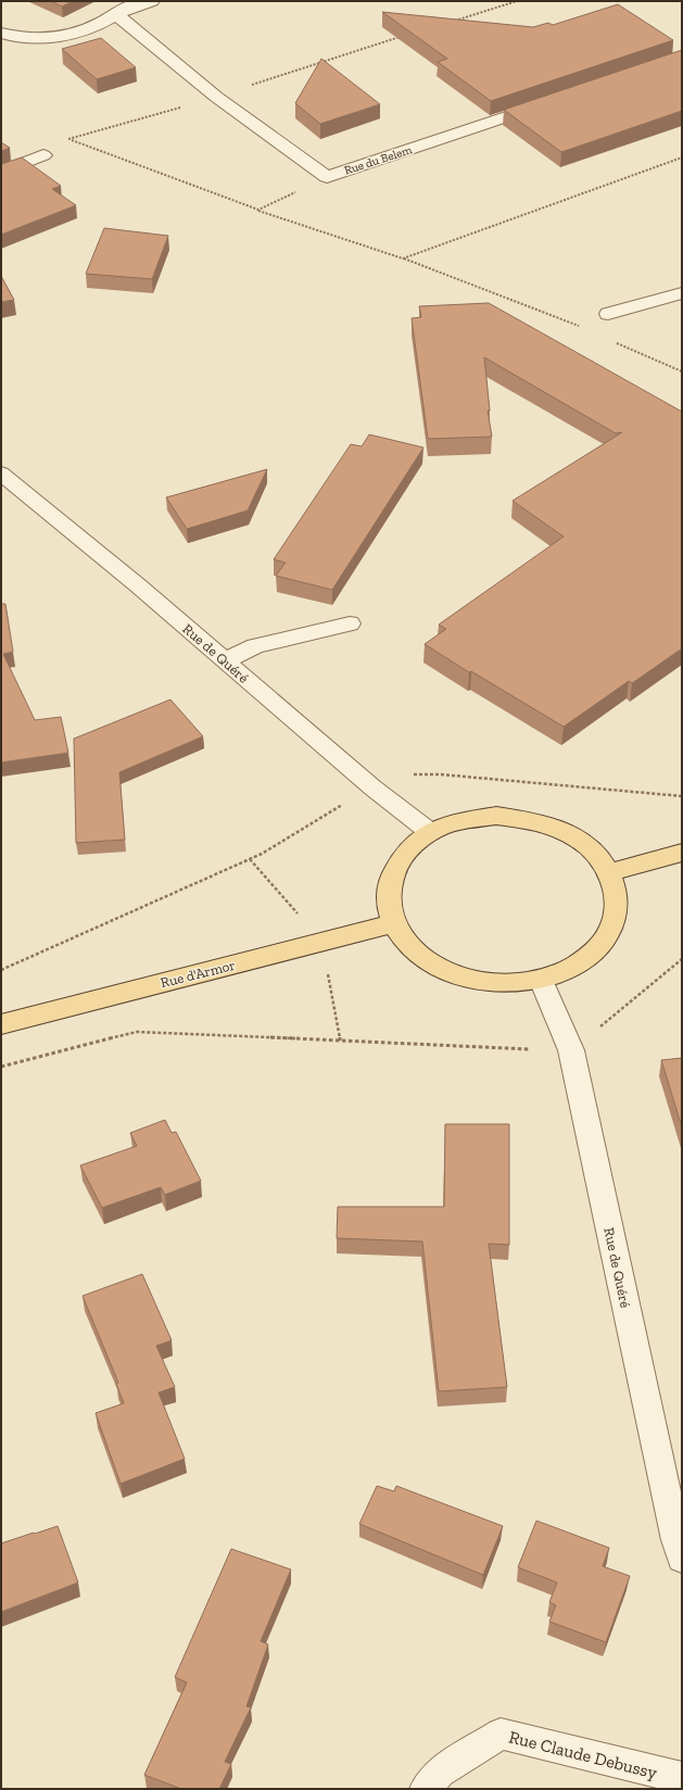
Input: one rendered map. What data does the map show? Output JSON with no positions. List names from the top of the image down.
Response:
{
  "streets": {
    "main road": ["Rue d'Armor"],
    "street": ["Rue du Belem", "Rue de Quéré", "Rue Claude Debussy"]
  }
}
